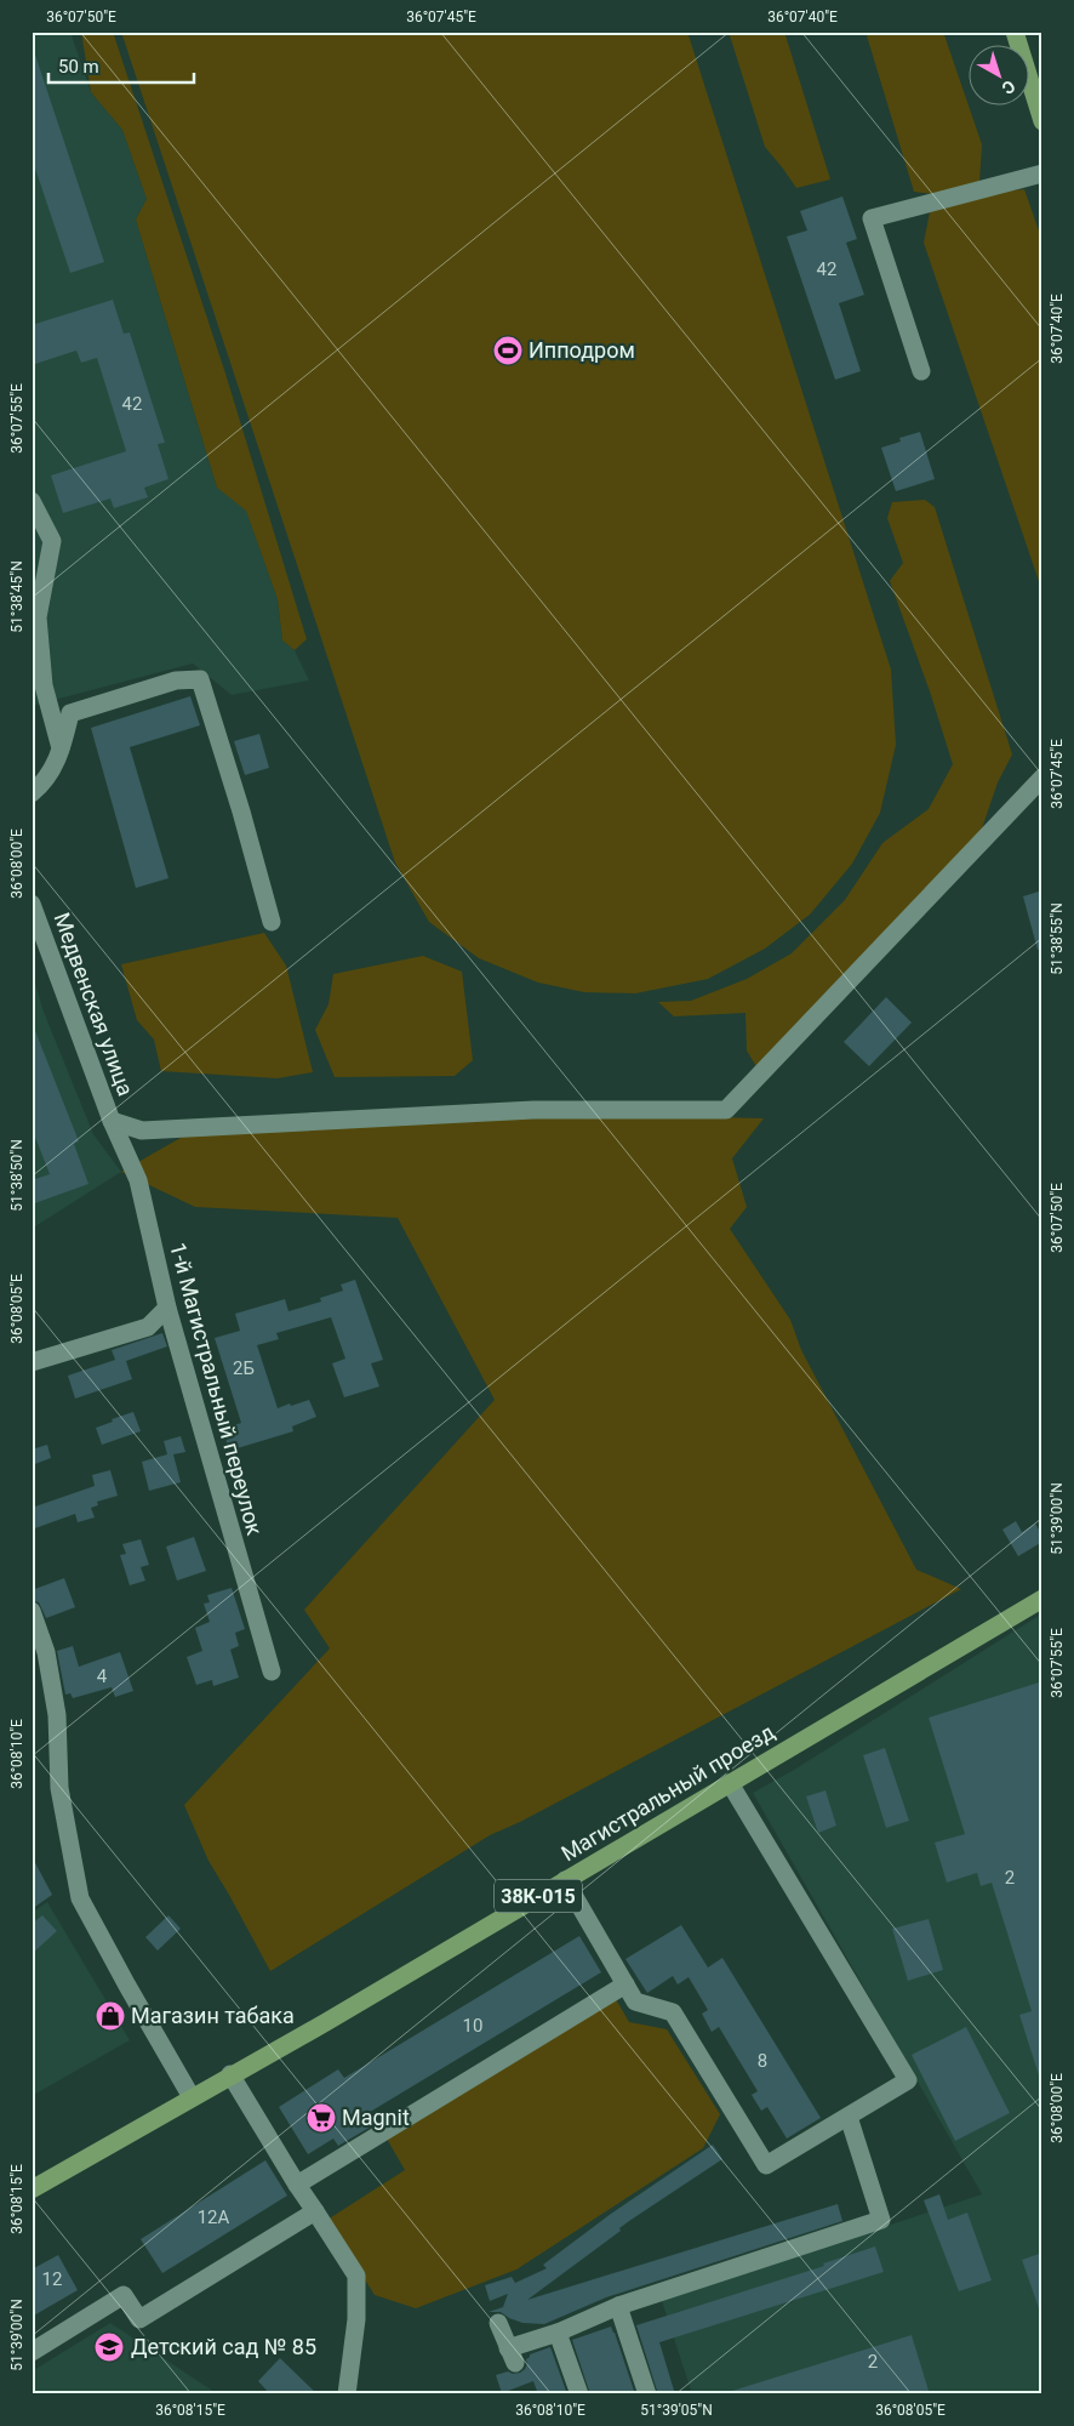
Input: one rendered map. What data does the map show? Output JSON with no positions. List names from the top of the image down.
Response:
{
  "streets": {
    "main road": ["Магистральный проезд", "38К-015"],
    "street": ["Медвенская улица", "1-й Магистральный переулок"]
  },
  "crossings": [
    ["Медвенская улица", "1-й Магистральный переулок"]
  ],
  "places": {
    "sports": ["Ипподром"],
    "shop": ["Магазин табака"],
    "supermarket": ["Magnit"],
    "school or university": ["Детский сад № 85"]
  },
  "house_numbers": [
    "42",
    "42",
    "2Б",
    "4",
    "2",
    "10",
    "8",
    "12А",
    "12",
    "2"
  ],
  "scale_bar": "50 m",
  "north": "bottom right",
  "coordinates": [
    "36°07'50\"E",
    "36°07'45\"E",
    "36°07'40\"E",
    "36°07'55\"E",
    "51°38'45\"N",
    "36°08'00\"E",
    "51°38'55\"N",
    "51°38'50\"N",
    "36°08'05\"E",
    "51°39'00\"N",
    "36°08'10\"E",
    "36°08'15\"E",
    "51°39'05\"N"
  ]
}
